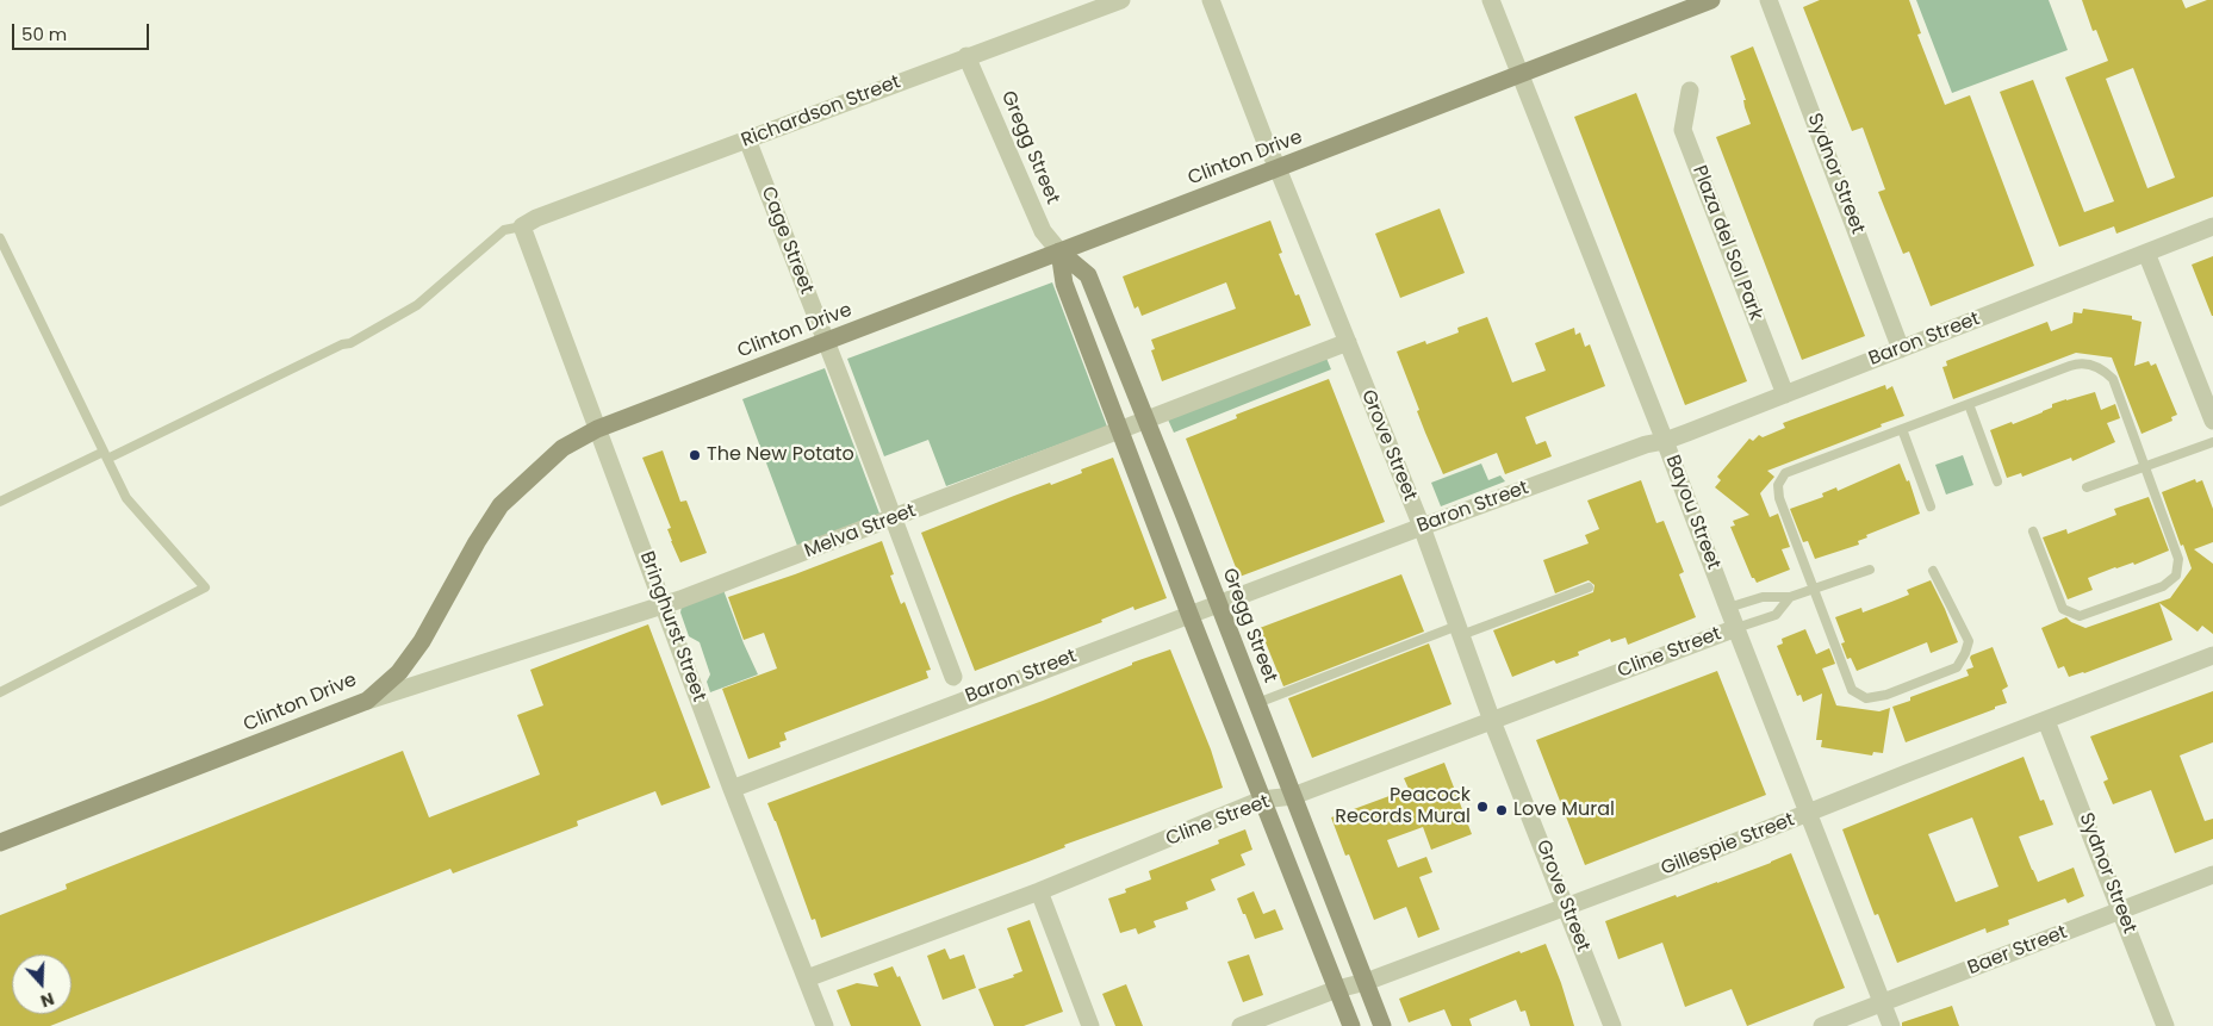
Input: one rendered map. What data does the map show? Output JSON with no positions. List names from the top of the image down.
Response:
{
  "streets": {
    "main road": ["Gregg Street", "Clinton Drive"],
    "street": [
      "Richardson Street",
      "Sydnor Street",
      "Cage Street",
      "Plaza del Sol Park",
      "Baron Street",
      "Grove Street",
      "Bayou Street",
      "Melva Street",
      "Bringhurst Street",
      "Cline Street",
      "Gillespie Street",
      "Baer Street"
    ]
  },
  "crossings": [
    ["Richardson Street", "Gregg Street"],
    ["Richardson Street", "Cage Street"],
    ["Richardson Street", "Bringhurst Street"],
    ["Gregg Street", "Clinton Drive"],
    ["Gregg Street", "Baron Street"],
    ["Gregg Street", "Melva Street"],
    ["Gregg Street", "Cline Street"],
    ["Gregg Street", "Gillespie Street"],
    ["Clinton Drive", "Cage Street"],
    ["Clinton Drive", "Grove Street"],
    ["Clinton Drive", "Bayou Street"],
    ["Clinton Drive", "Melva Street"],
    ["Clinton Drive", "Bringhurst Street"],
    ["Sydnor Street", "Baron Street"],
    ["Sydnor Street", "Gillespie Street"],
    ["Sydnor Street", "Baer Street"],
    ["Cage Street", "Melva Street"],
    ["Plaza del Sol Park", "Baron Street"],
    ["Baron Street", "Grove Street"],
    ["Baron Street", "Bayou Street"],
    ["Baron Street", "Bringhurst Street"],
    ["Grove Street", "Melva Street"],
    ["Grove Street", "Cline Street"],
    ["Grove Street", "Gillespie Street"],
    ["Bayou Street", "Cline Street"],
    ["Bayou Street", "Gillespie Street"],
    ["Bayou Street", "Baer Street"],
    ["Melva Street", "Bringhurst Street"],
    ["Bringhurst Street", "Cline Street"]
  ],
  "places": ["The New Potato", "Peacock Records Mural", "Love Mural"],
  "scale_bar": "50 m",
  "north": "bottom"
}
